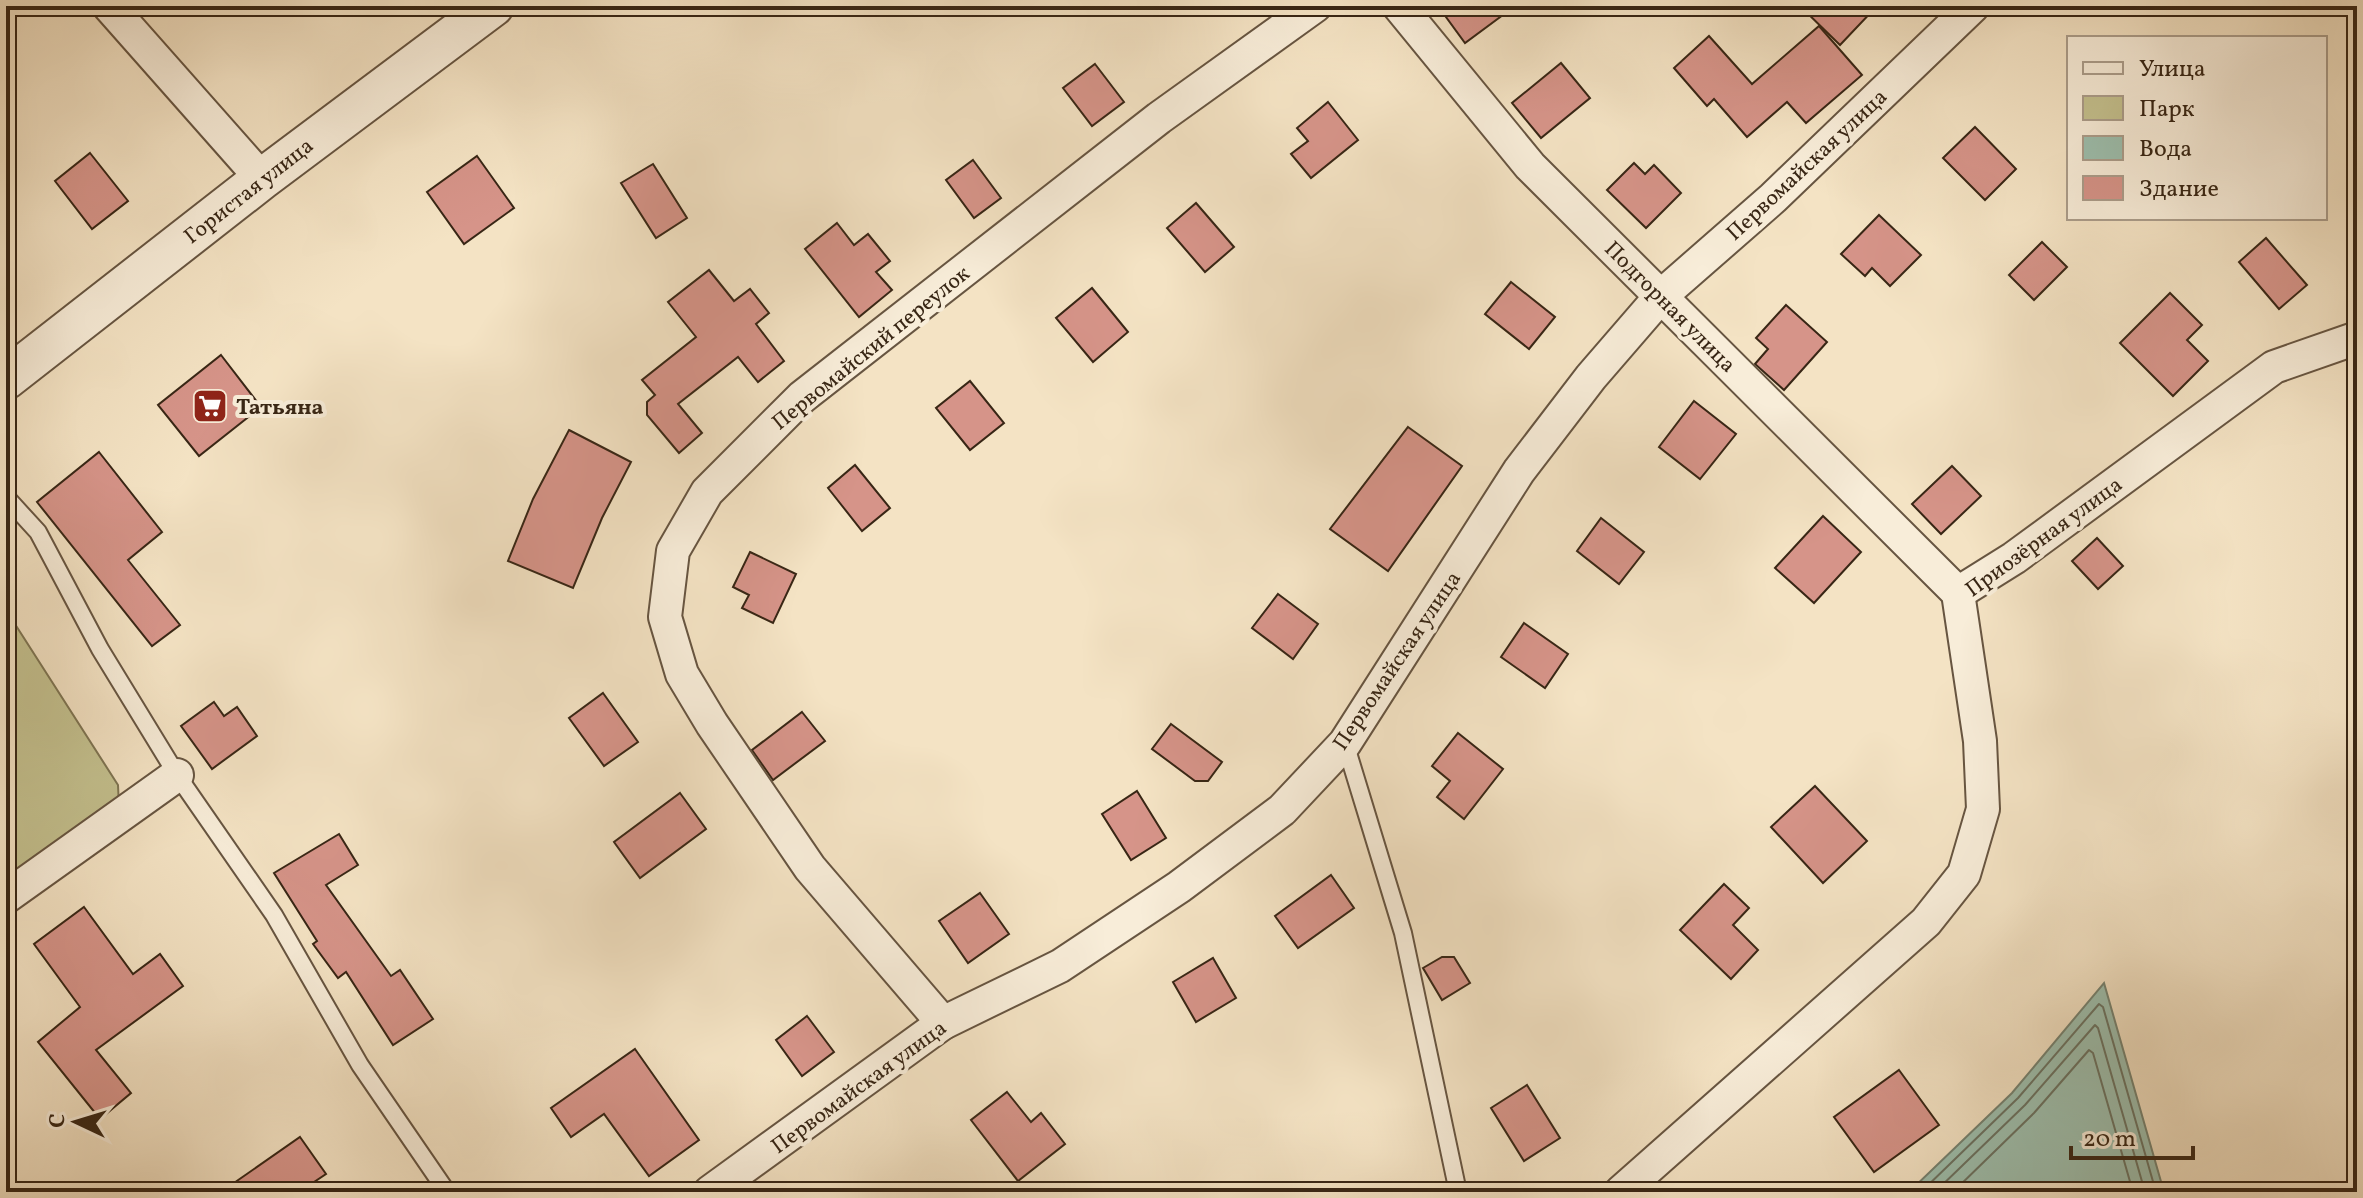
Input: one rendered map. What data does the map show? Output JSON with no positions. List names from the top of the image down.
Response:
{
  "streets": {
    "street": [
      "Первомайская улица",
      "Гористая улица",
      "Подгорная улица",
      "Первомайский переулок",
      "Приозёрная улица"
    ]
  },
  "crossings": [
    ["Первомайская улица", "Подгорная улица"],
    ["Первомайская улица", "Первомайский переулок"],
    ["Подгорная улица", "Приозёрная улица"]
  ],
  "places": {
    "supermarket": ["Татьяна"]
  },
  "legend": [
    "Улица",
    "Парк",
    "Вода",
    "Здание"
  ],
  "scale_bar": "20 m",
  "north": "left"
}
